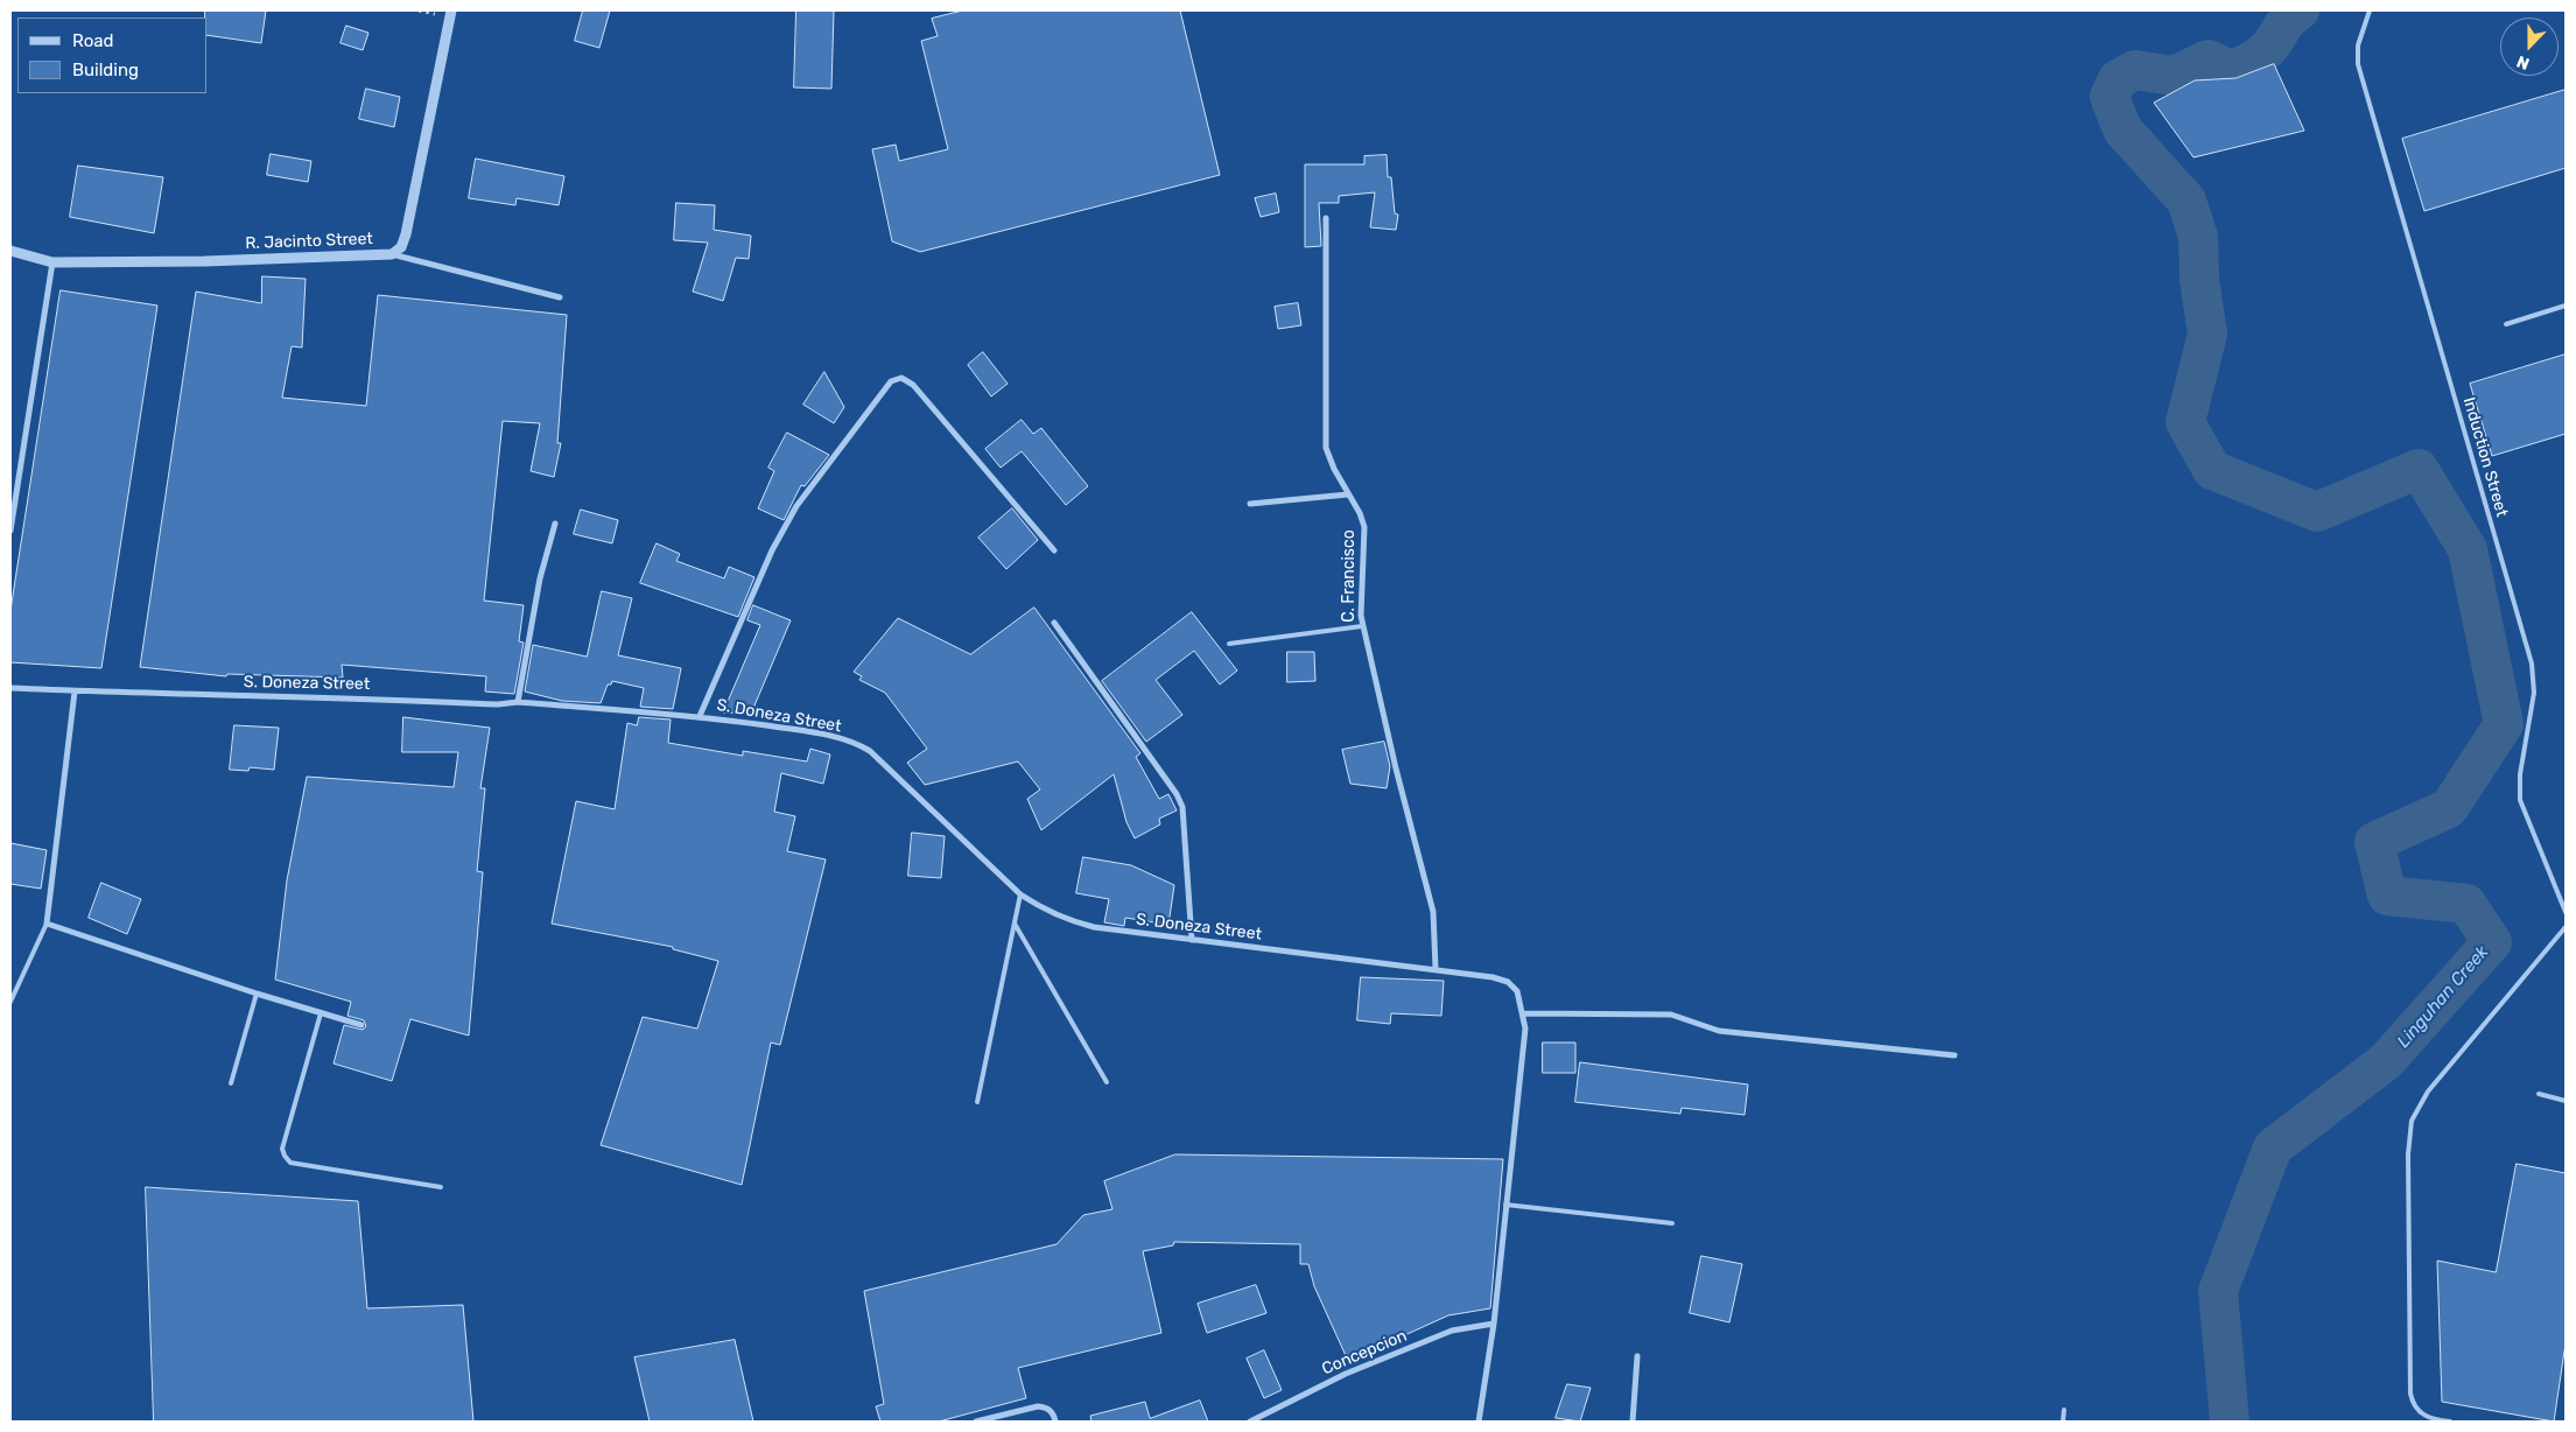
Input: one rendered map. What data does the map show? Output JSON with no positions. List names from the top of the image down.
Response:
{
  "streets": {
    "street": [
      "R. Jacinto Street",
      "C. Francisco",
      "S. Doneza Street",
      "Concepcion"
    ],
    "lane": ["Induction Street"]
  },
  "crossings": [
    ["C. Francisco", "S. Doneza Street"]
  ],
  "water": ["Linguhan Creek"],
  "legend": ["Road", "Building"],
  "north": "bottom"
}
